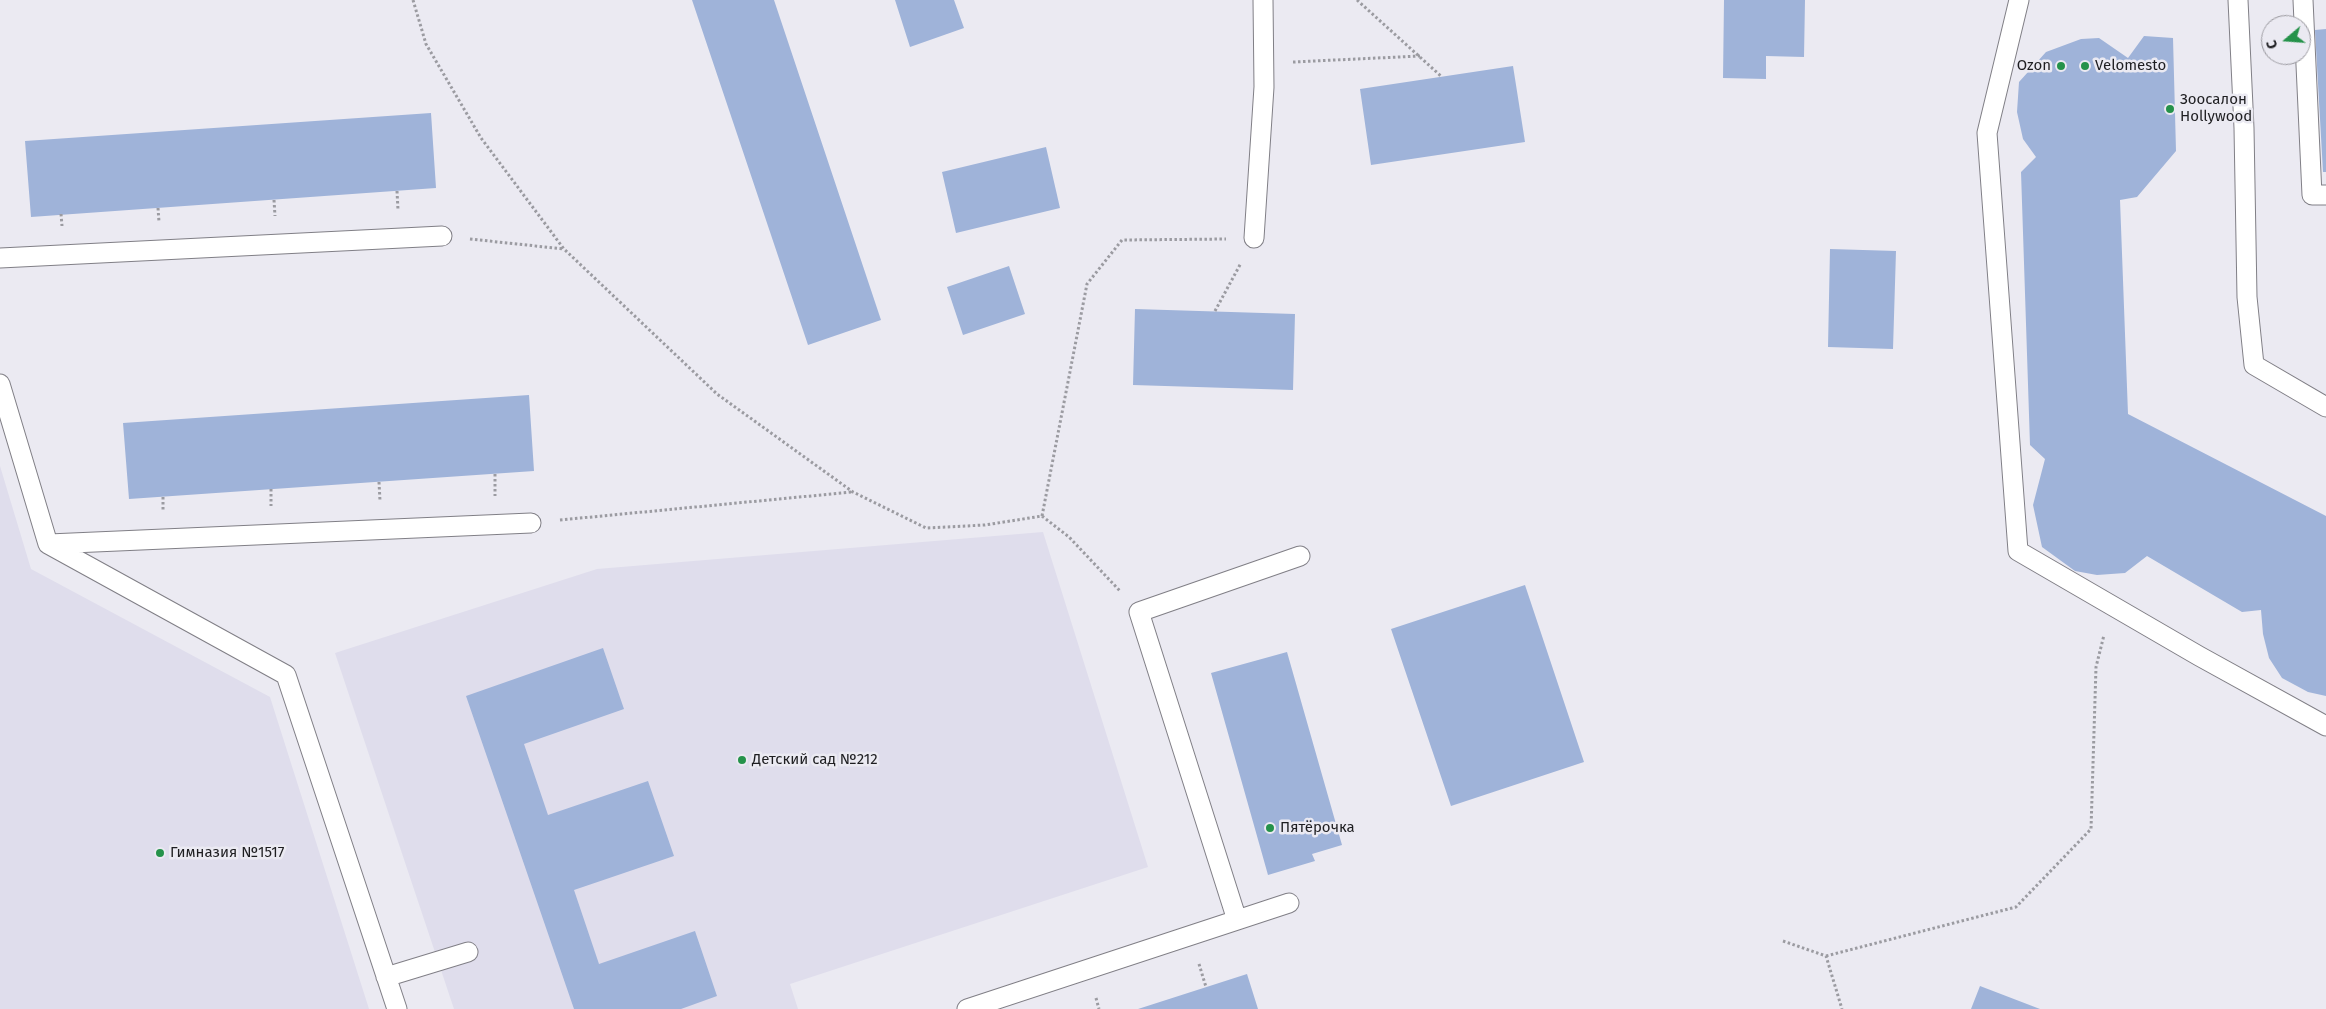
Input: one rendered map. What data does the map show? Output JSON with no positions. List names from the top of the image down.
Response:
{
  "places": [
    "Ozon",
    "Velomesto",
    "Зоосалон Hollywood",
    "Детский сад №212",
    "Пятёрочка",
    "Гимназия №1517"
  ],
  "north": "left"
}
